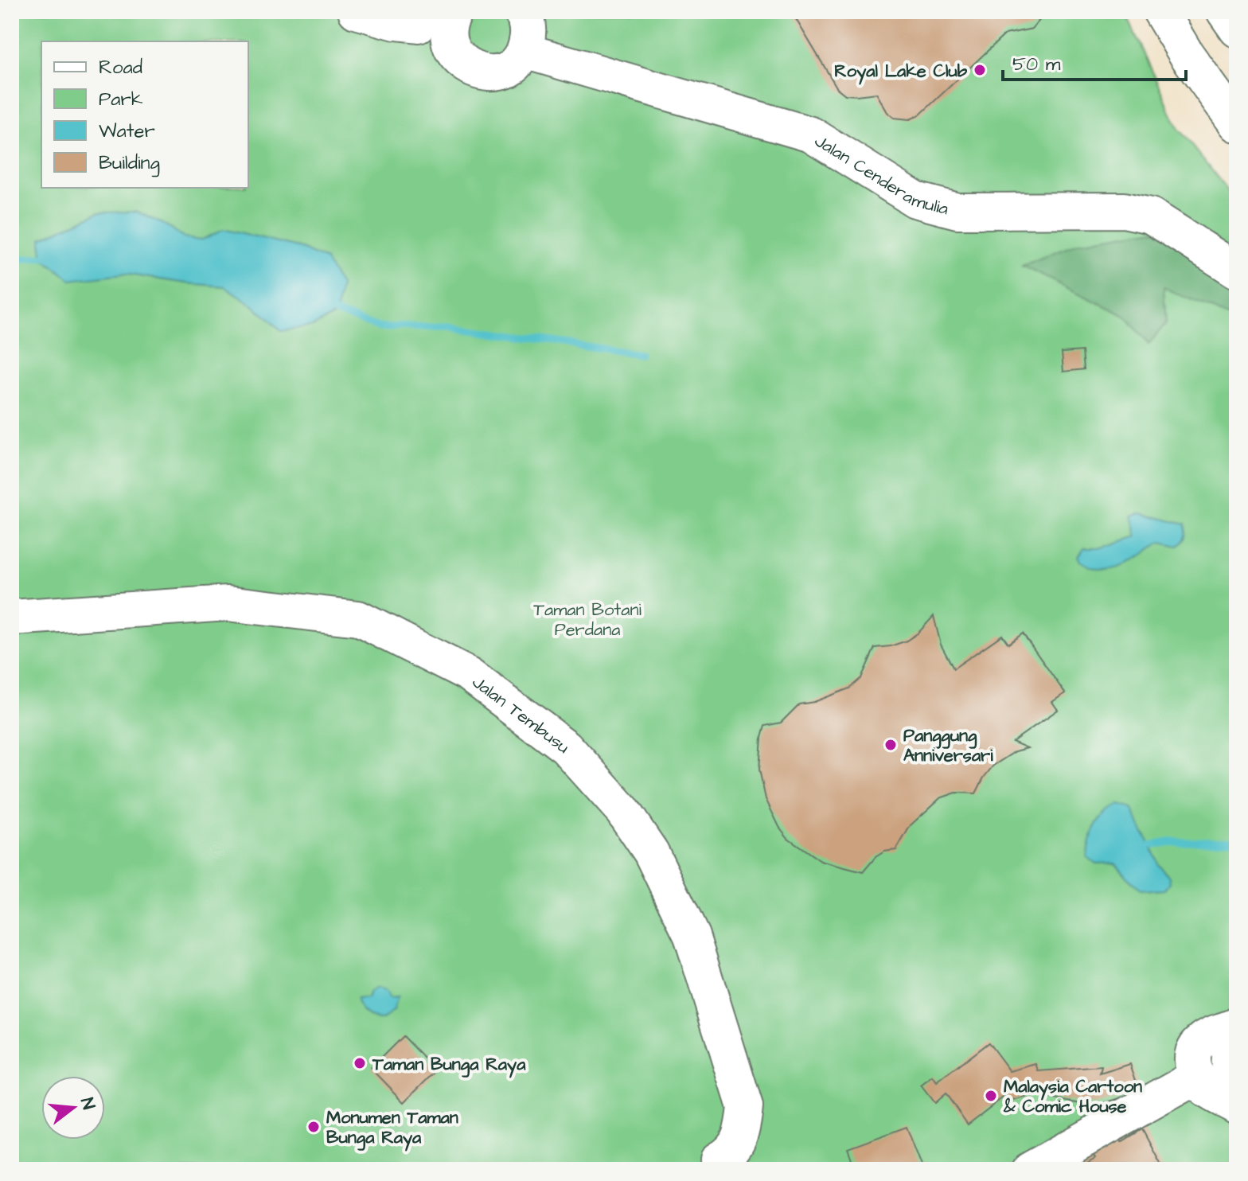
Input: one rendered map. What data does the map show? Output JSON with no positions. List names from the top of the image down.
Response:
{
  "streets": {
    "street": ["Jalan Cenderamulia", "Jalan Tembusu"]
  },
  "parks": ["Taman Botani Perdana"],
  "places": [
    "Royal Lake Club",
    "Panggung Anniversari",
    "Taman Bunga Raya",
    "Malaysia Cartoon & Comic House",
    "Monumen Taman Bunga Raya"
  ],
  "legend": [
    "Road",
    "Park",
    "Water",
    "Building"
  ],
  "scale_bar": "50 m",
  "north": "right"
}
